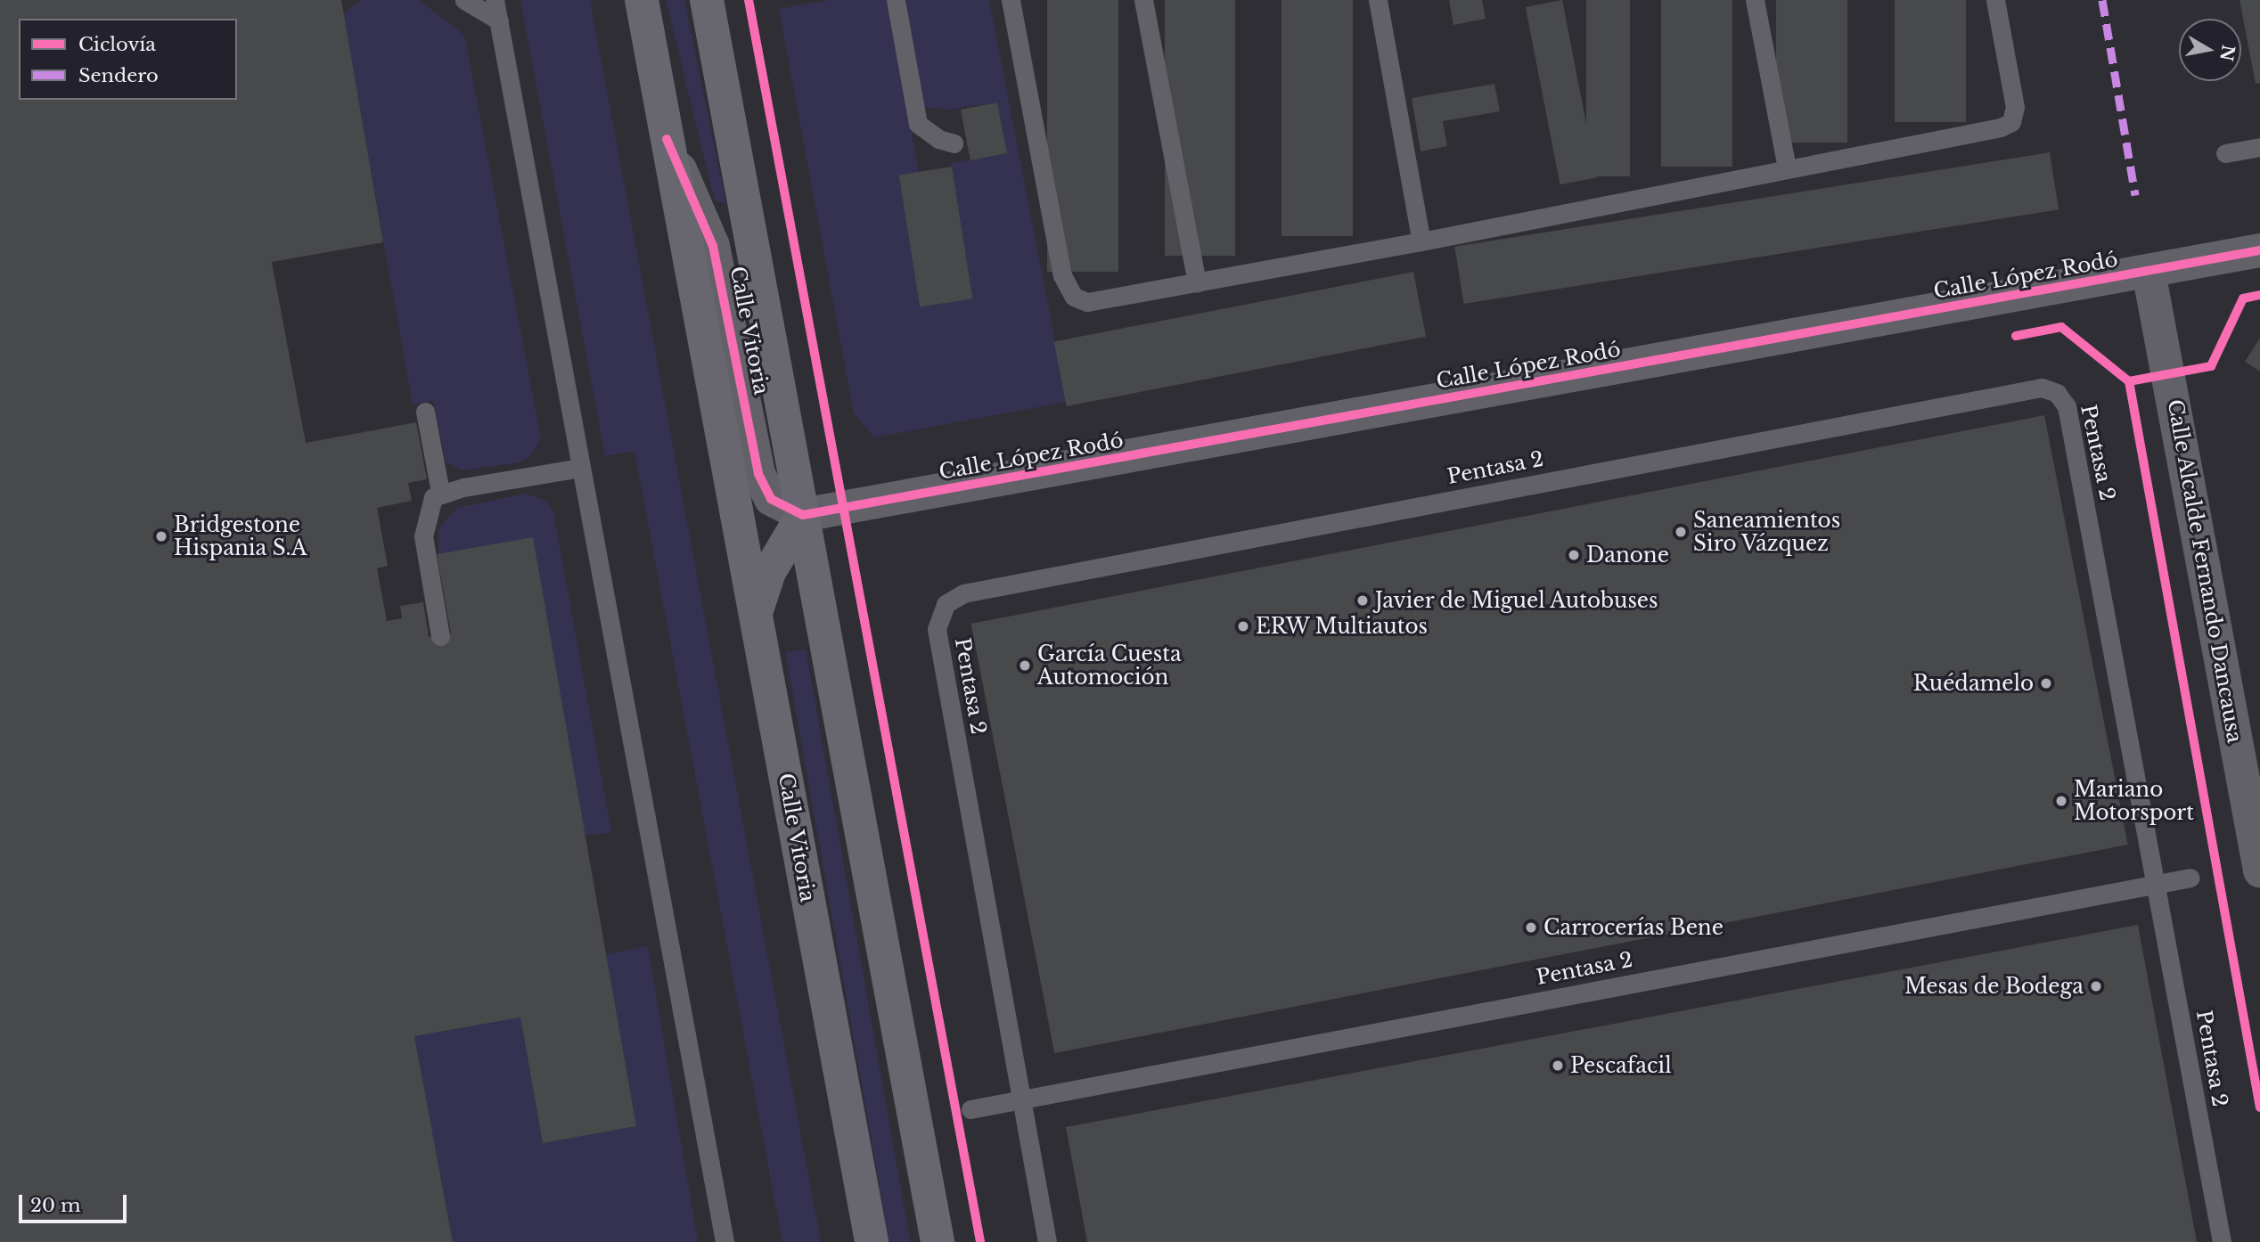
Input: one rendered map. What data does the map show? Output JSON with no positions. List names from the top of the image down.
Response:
{
  "streets": {
    "highway": ["Calle Vitoria"],
    "street": ["Calle López Rodó", "Calle Alcalde Fernando Dancausa"],
    "lane": ["Pentasa 2"]
  },
  "crossings": [
    ["Calle López Rodó", "Calle Vitoria"],
    ["Calle López Rodó", "Calle Alcalde Fernando Dancausa"]
  ],
  "places": [
    "Saneamientos Siro Vázquez",
    "Bridgestone Hispania S.A",
    "Danone",
    "Javier de Miguel Autobuses",
    "ERW Multiautos",
    "García Cuesta Automoción",
    "Ruédamelo",
    "Mariano Motorsport",
    "Carrocerías Bene",
    "Mesas de Bodega",
    "Pescafacil"
  ],
  "legend": ["Ciclovía", "Sendero"],
  "scale_bar": "20 m",
  "north": "right"
}
